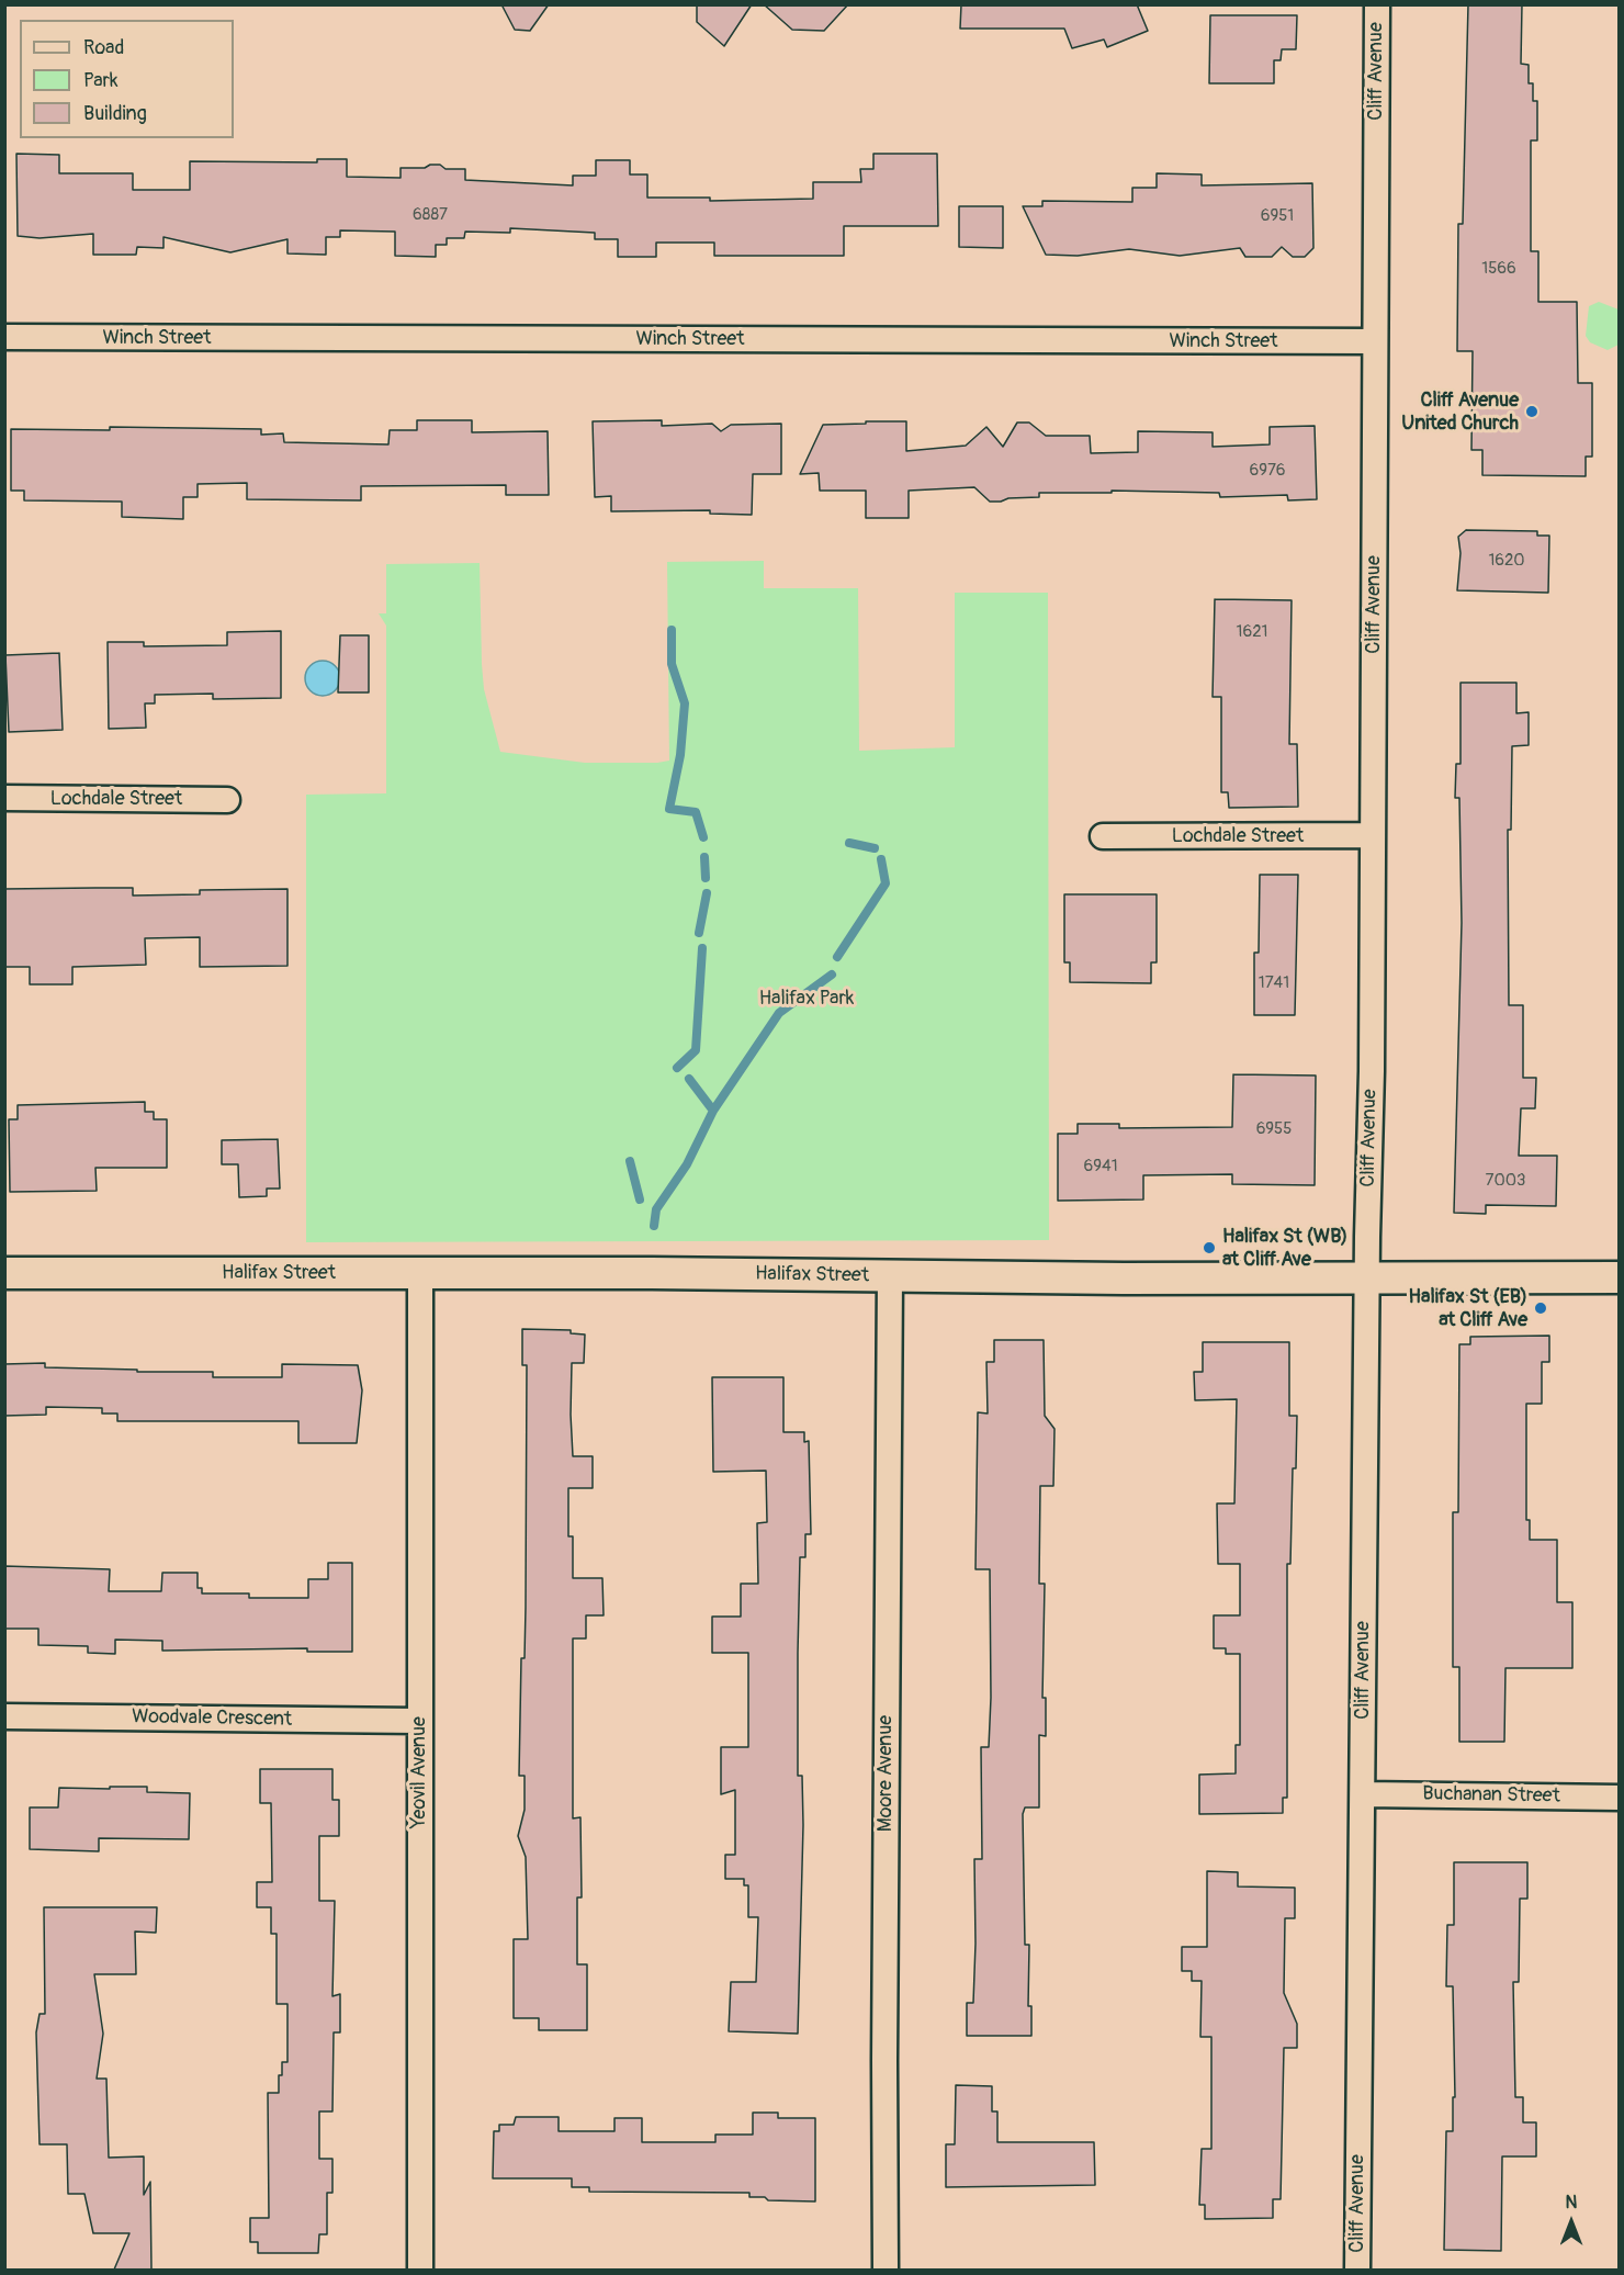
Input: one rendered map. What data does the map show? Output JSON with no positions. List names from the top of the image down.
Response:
{
  "streets": {
    "street": [
      "Cliff Avenue",
      "Winch Street",
      "Lochdale Street",
      "Halifax Street",
      "Woodvale Crescent",
      "Yeovil Avenue",
      "Moore Avenue",
      "Buchanan Street"
    ]
  },
  "crossings": [
    ["Cliff Avenue", "Winch Street"],
    ["Cliff Avenue", "Lochdale Street"],
    ["Cliff Avenue", "Halifax Street"],
    ["Cliff Avenue", "Buchanan Street"],
    ["Halifax Street", "Yeovil Avenue"],
    ["Halifax Street", "Moore Avenue"],
    ["Woodvale Crescent", "Yeovil Avenue"]
  ],
  "parks": ["Halifax Park"],
  "places": ["Cliff Avenue United Church", "Halifax St (WB) at Cliff Ave", "Halifax St (EB) at Cliff Ave"],
  "house_numbers": [
    "6887",
    "6951",
    "1566",
    "6976",
    "1620",
    "1621",
    "1741",
    "6955",
    "6941",
    "7003"
  ],
  "legend": ["Road", "Park", "Building"],
  "north": "top"
}
